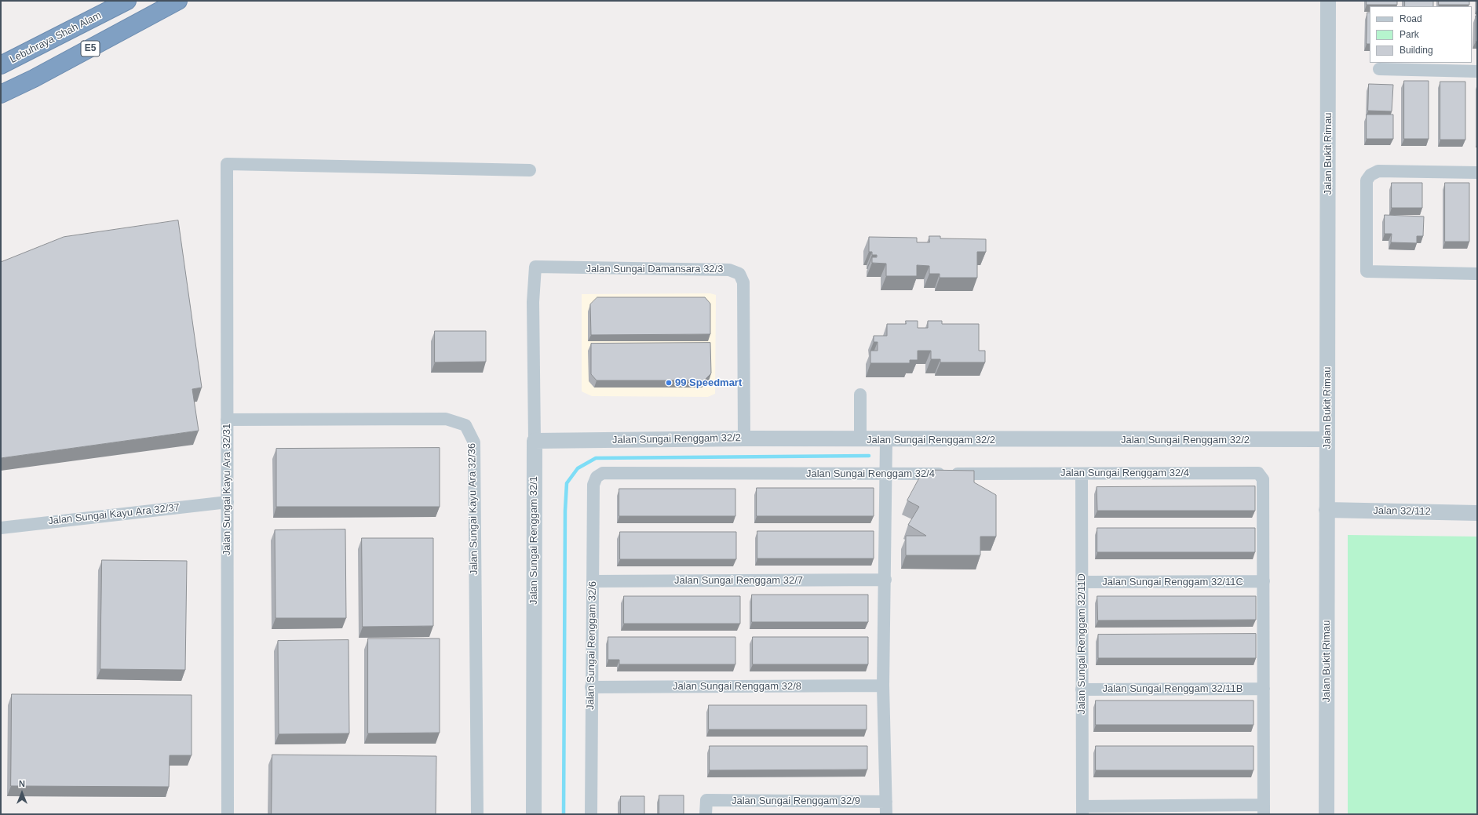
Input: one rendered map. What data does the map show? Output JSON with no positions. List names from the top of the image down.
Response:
{
  "streets": {
    "highway": ["Lebuhraya Shah Alam", "E5"],
    "street": [
      "Jalan Bukit Rimau",
      "Jalan Sungai Damansara 32/3",
      "Jalan Sungai Renggam 32/2",
      "Jalan Sungai Renggam 32/4",
      "Jalan Sungai Kayu Ara 32/31",
      "Jalan Sungai Kayu Ara 32/36",
      "Jalan 32/112",
      "Jalan Sungai Kayu Ara 32/37",
      "Jalan Sungai Renggam 32/1",
      "Jalan Sungai Renggam 32/7",
      "Jalan Sungai Renggam 32/11C",
      "Jalan Sungai Renggam 32/11D",
      "Jalan Sungai Renggam 32/6",
      "Jalan Sungai Renggam 32/8",
      "Jalan Sungai Renggam 32/11B",
      "Jalan Sungai Renggam 32/9"
    ]
  },
  "crossings": [
    ["Jalan Bukit Rimau", "Jalan Sungai Renggam 32/2"],
    ["Jalan Bukit Rimau", "Jalan 32/112"],
    ["Jalan Sungai Damansara 32/3", "Jalan Sungai Renggam 32/2"],
    ["Jalan Sungai Damansara 32/3", "Jalan Sungai Renggam 32/1"],
    ["Jalan Sungai Renggam 32/2", "Jalan Sungai Renggam 32/1"],
    ["Jalan Sungai Renggam 32/4", "Jalan Sungai Renggam 32/11C"],
    ["Jalan Sungai Renggam 32/4", "Jalan Sungai Renggam 32/11D"],
    ["Jalan Sungai Renggam 32/4", "Jalan Sungai Renggam 32/6"],
    ["Jalan Sungai Kayu Ara 32/31", "Jalan Sungai Kayu Ara 32/36"],
    ["Jalan Sungai Kayu Ara 32/31", "Jalan Sungai Kayu Ara 32/37"],
    ["Jalan Sungai Renggam 32/7", "Jalan Sungai Renggam 32/6"],
    ["Jalan Sungai Renggam 32/11C", "Jalan Sungai Renggam 32/11D"],
    ["Jalan Sungai Renggam 32/11D", "Jalan Sungai Renggam 32/11B"],
    ["Jalan Sungai Renggam 32/6", "Jalan Sungai Renggam 32/8"]
  ],
  "places": ["99 Speedmart"],
  "legend": ["Road", "Park", "Building"],
  "north": "top"
}
